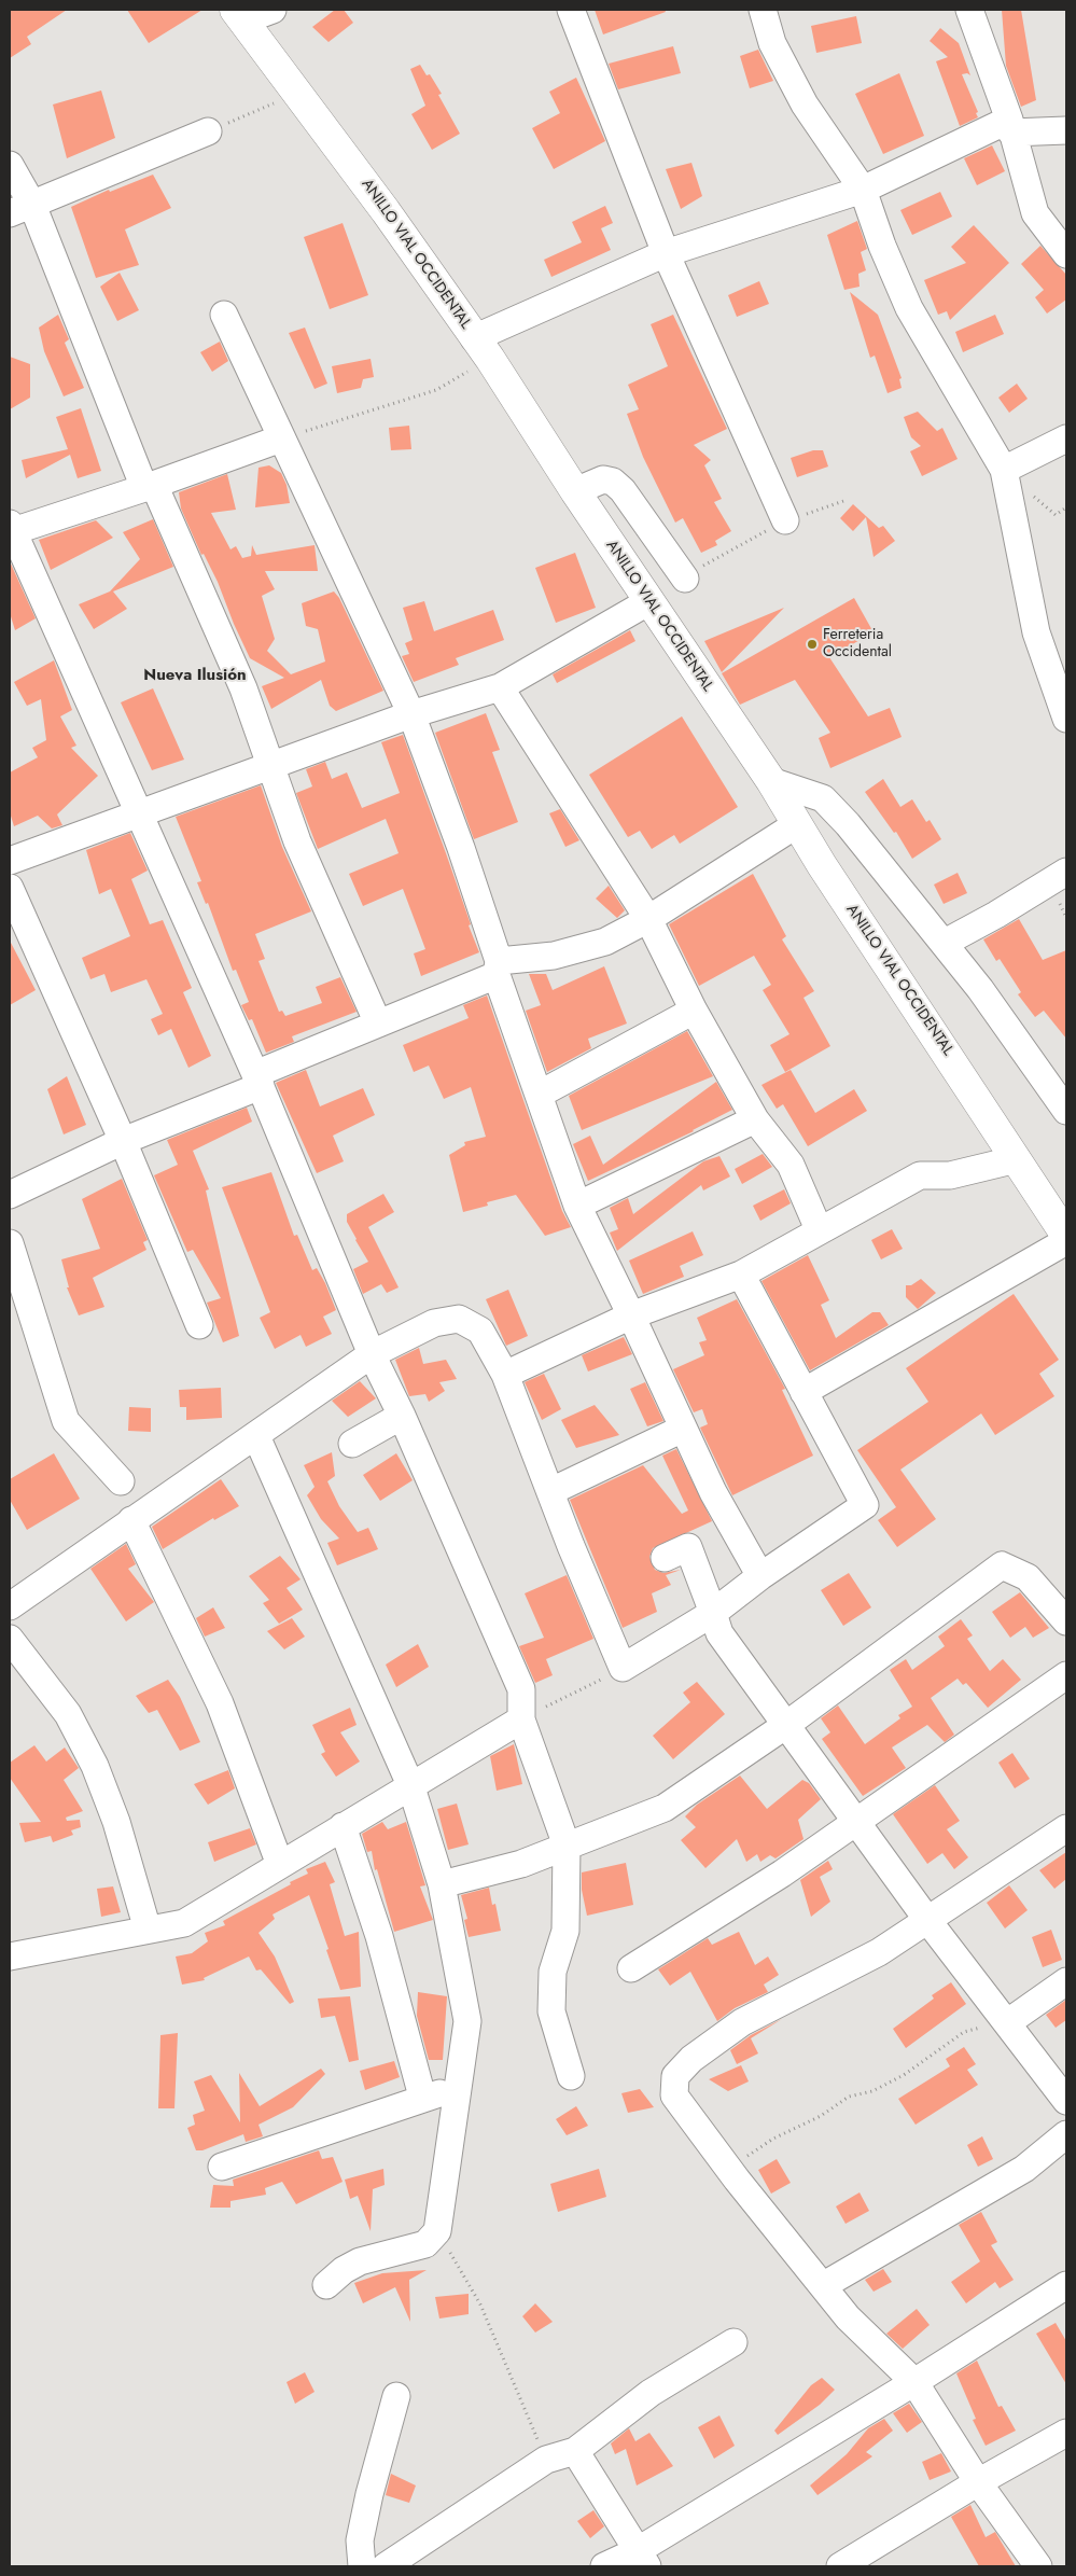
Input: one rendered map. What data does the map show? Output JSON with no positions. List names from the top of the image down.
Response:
{
  "streets": {
    "highway": ["ANILLO VIAL OCCIDENTAL"]
  },
  "districts": ["Nueva Ilusión"],
  "places": ["Ferreteria Occidental"]
}
